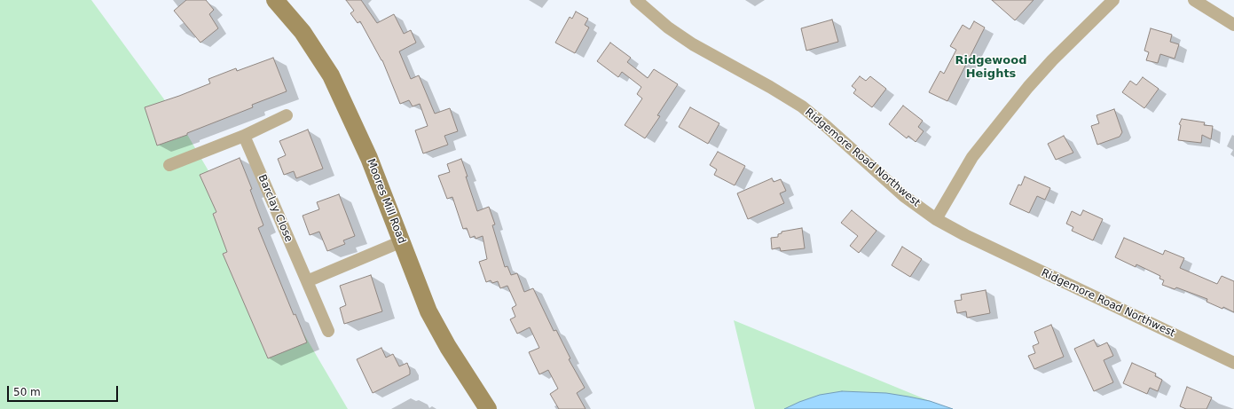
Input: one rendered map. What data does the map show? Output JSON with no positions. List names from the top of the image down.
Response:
{
  "streets": {
    "street": ["Ridgemore Road Northwest", "Moores Mill Road", "Barclay Close"]
  },
  "districts": ["Ridgewood Heights"],
  "scale_bar": "50 m"
}
